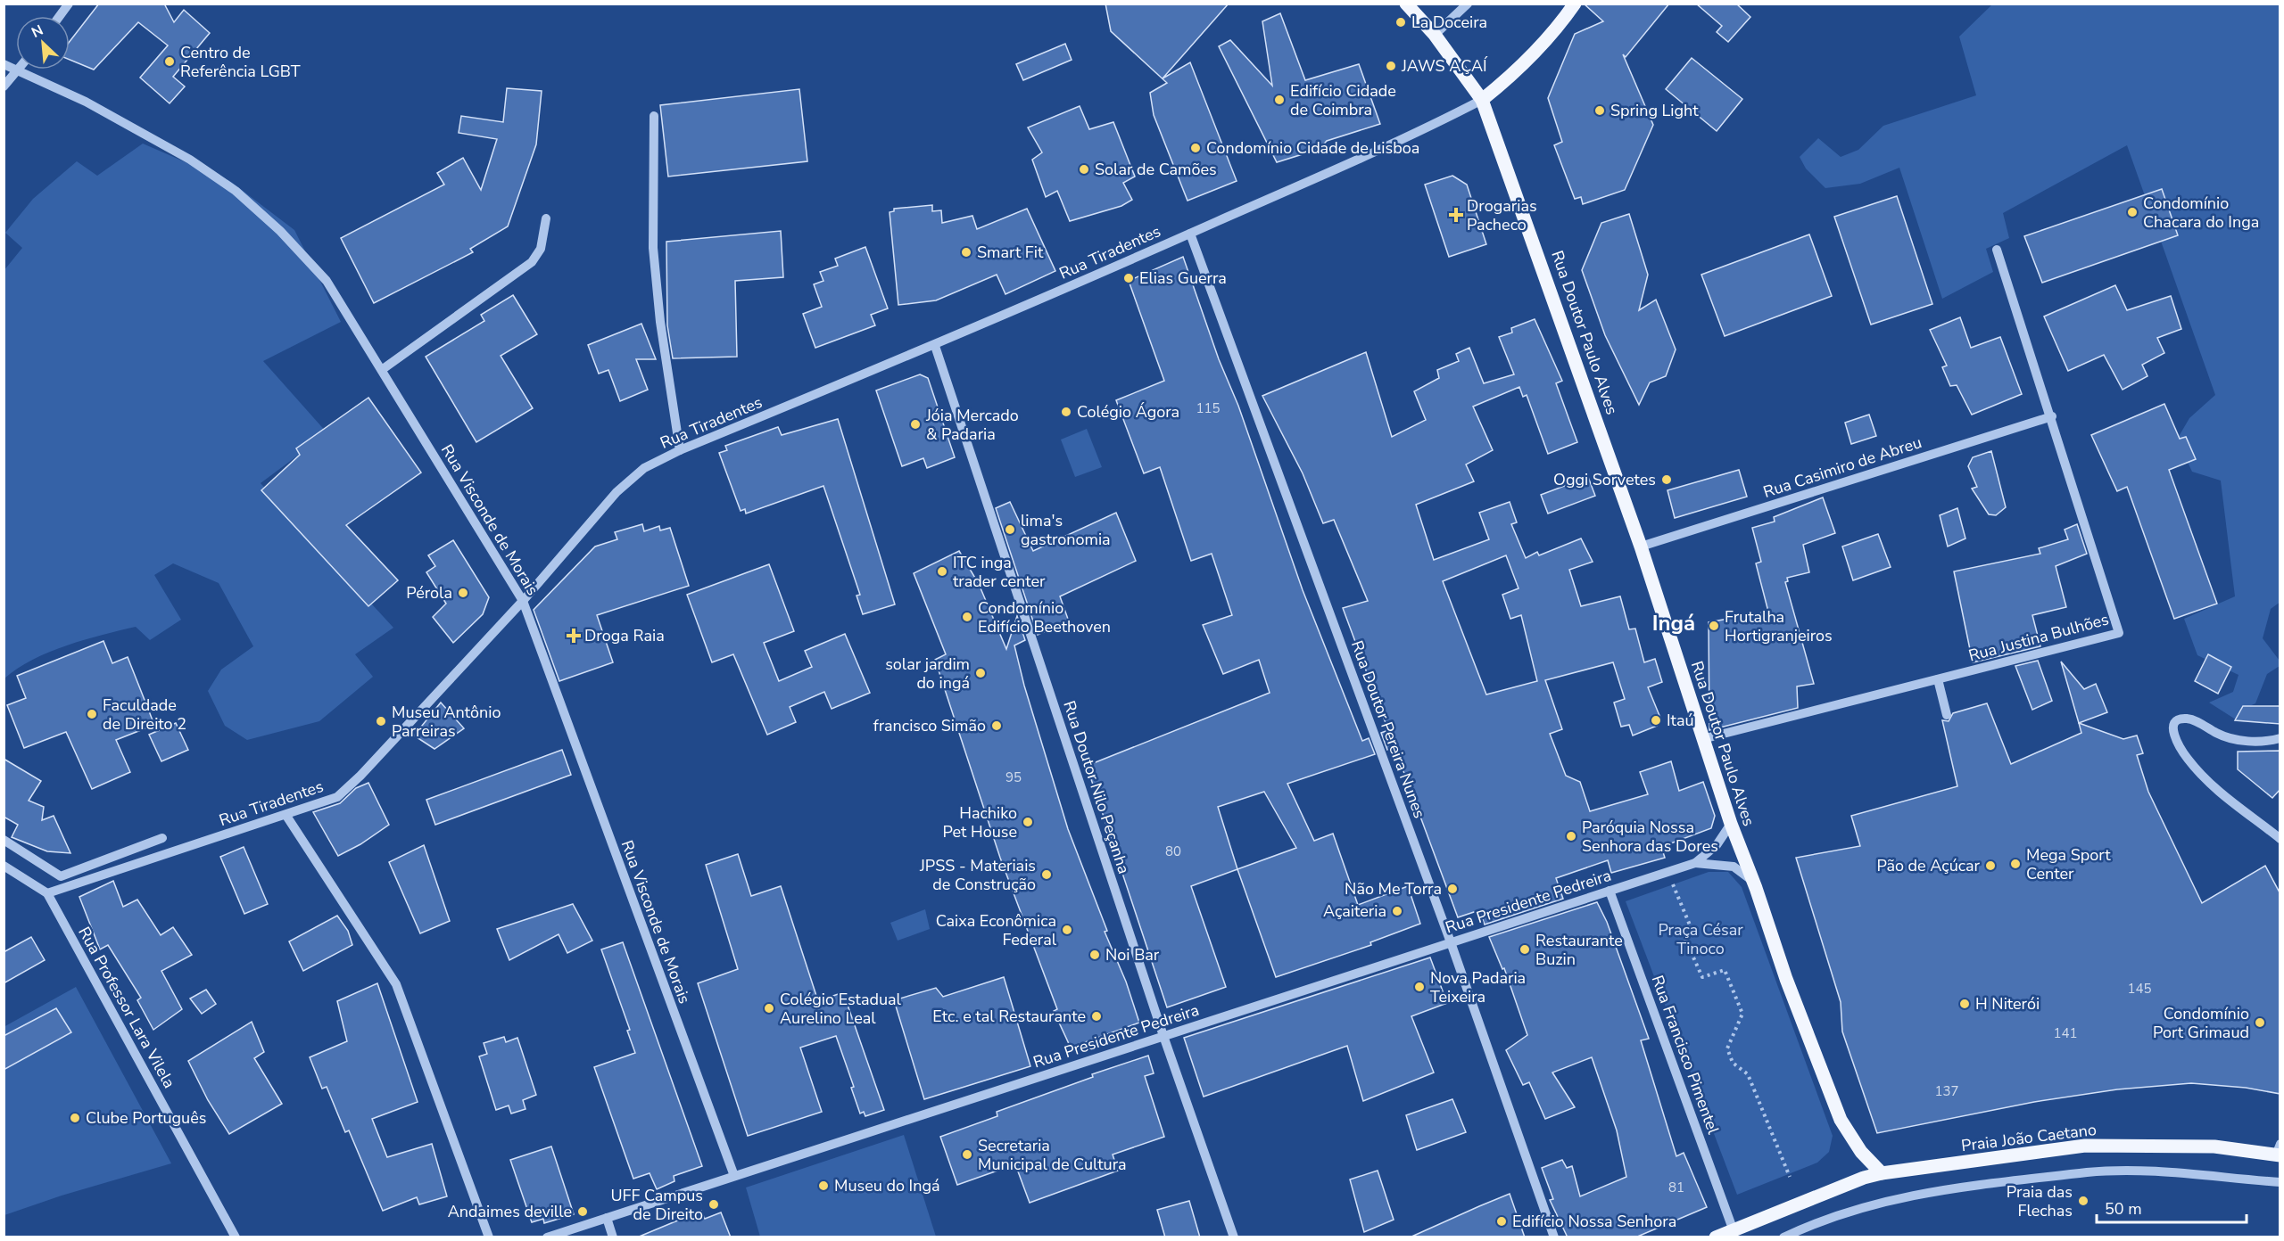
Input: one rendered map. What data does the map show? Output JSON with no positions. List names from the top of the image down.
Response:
{
  "streets": {
    "main road": ["Rua Doutor Paulo Alves", "Praia João Caetano"],
    "street": [
      "Rua Tiradentes",
      "Rua Casimiro de Abreu",
      "Rua Visconde de Morais",
      "Rua Justina Bulhões",
      "Rua Doutor Pereira Nunes",
      "Rua Doutor Nilo Peçanha",
      "Rua Presidente Pedreira",
      "Rua Professor Lara Vilela",
      "Rua Francisco Pimentel"
    ]
  },
  "crossings": [
    ["Rua Tiradentes", "Rua Doutor Paulo Alves"],
    ["Rua Tiradentes", "Rua Visconde de Morais"],
    ["Rua Tiradentes", "Rua Doutor Pereira Nunes"],
    ["Rua Tiradentes", "Rua Doutor Nilo Peçanha"],
    ["Rua Tiradentes", "Rua Professor Lara Vilela"],
    ["Rua Doutor Paulo Alves", "Rua Casimiro de Abreu"],
    ["Rua Doutor Paulo Alves", "Rua Justina Bulhões"],
    ["Rua Doutor Paulo Alves", "Rua Presidente Pedreira"],
    ["Rua Doutor Paulo Alves", "Praia João Caetano"],
    ["Rua Casimiro de Abreu", "Rua Justina Bulhões"],
    ["Rua Visconde de Morais", "Rua Presidente Pedreira"],
    ["Rua Doutor Pereira Nunes", "Rua Presidente Pedreira"],
    ["Rua Doutor Nilo Peçanha", "Rua Presidente Pedreira"],
    ["Rua Presidente Pedreira", "Rua Francisco Pimentel"],
    ["Rua Francisco Pimentel", "Praia João Caetano"]
  ],
  "districts": ["Ingá"],
  "parks": ["Praça César Tinoco"],
  "places": {
    "other": [
      "La Doceira",
      "Centro de Referência LGBT",
      "JAWS AÇAÍ",
      "Edifício Cidade de Coimbra",
      "Spring Light",
      "Condomínio Cidade de Lisboa",
      "Solar de Camões",
      "Condomínio Chacara do Inga",
      "Smart Fit",
      "Elias Guerra",
      "Colégio Ágora",
      "Jóia Mercado & Padaria",
      "Oggi Sorvetes",
      "lima's gastronomia",
      "ITC inga trader center",
      "Pérola",
      "Condomínio Edifício Beethoven",
      "Frutalha Hortigranjeiros",
      "solar jardim do ingá",
      "Faculdade de Direito 2",
      "Itaú",
      "Museu Antônio Parreiras",
      "francisco Simão",
      "Hachiko Pet House",
      "Paróquia Nossa Senhora das Dores",
      "Mega Sport Center",
      "Pão de Açúcar",
      "JPSS - Materiais de Construção",
      "Não Me Torra",
      "Açaiteria",
      "Caixa Econômica Federal",
      "Restaurante Buzin",
      "Noi Bar",
      "Nova Padaria Teixeira",
      "H Niterói",
      "Colégio Estadual Aurelino Leal",
      "Etc. e tal Restaurante",
      "Condomínio Port Grimaud",
      "Clube Português",
      "Secretaria Municipal de Cultura",
      "Museu do Ingá",
      "Praia das Flechas",
      "UFF Campus de Direito",
      "Andaimes deville",
      "Edifício Nossa Senhora"
    ],
    "health": ["Drogarias Pacheco", "Droga Raia"]
  },
  "house_numbers": [
    "115",
    "95",
    "80",
    "145",
    "141",
    "137",
    "81"
  ],
  "scale_bar": "50 m",
  "north": "top left"
}
